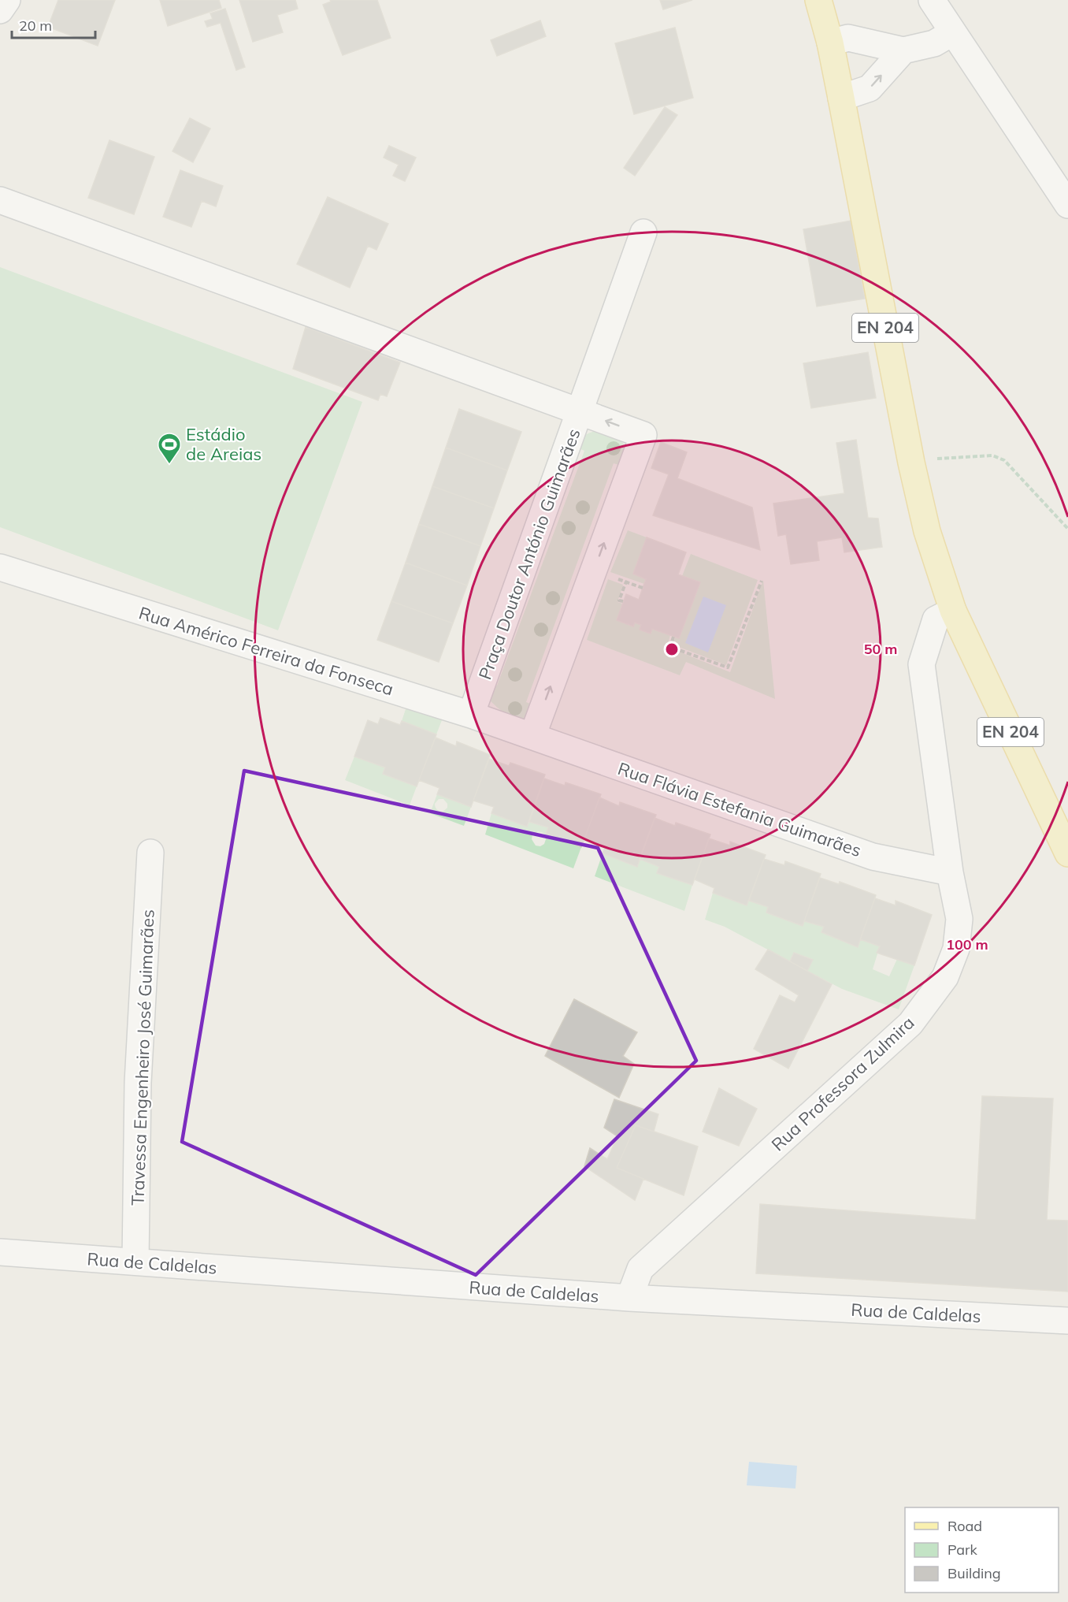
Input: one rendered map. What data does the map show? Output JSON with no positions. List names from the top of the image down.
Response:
{
  "streets": {
    "main road": ["EN 204"],
    "street": [
      "Praça Doutor António Guimarães",
      "Rua Américo Ferreira da Fonseca",
      "Rua Flávia Estefania Guimarães",
      "Travessa Engenheiro José Guimarães",
      "Rua Professora Zulmira",
      "Rua de Caldelas"
    ]
  },
  "crossings": [
    ["EN 204", "Rua Professora Zulmira"],
    ["Praça Doutor António Guimarães", "Rua Américo Ferreira da Fonseca"],
    ["Praça Doutor António Guimarães", "Rua Flávia Estefania Guimarães"],
    ["Rua Américo Ferreira da Fonseca", "Rua Flávia Estefania Guimarães"],
    ["Rua Flávia Estefania Guimarães", "Rua Professora Zulmira"],
    ["Travessa Engenheiro José Guimarães", "Rua de Caldelas"],
    ["Rua Professora Zulmira", "Rua de Caldelas"]
  ],
  "places": {
    "sports": ["Estádio de Areias"]
  },
  "legend": ["Road", "Park", "Building"],
  "scale_bar": "20 m",
  "rings": ["50 m", "100 m"]
}
